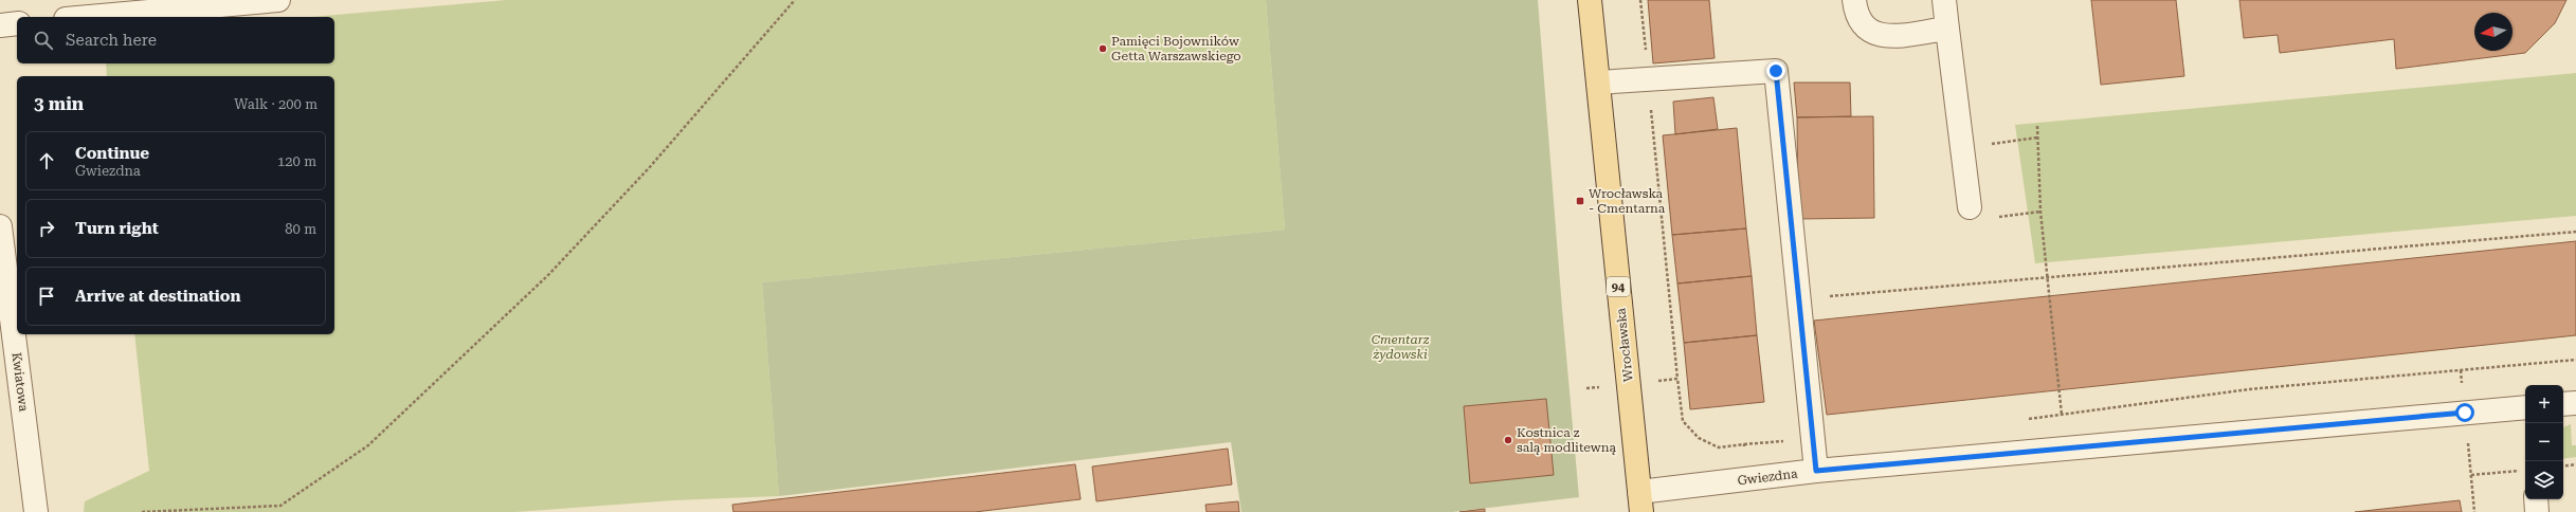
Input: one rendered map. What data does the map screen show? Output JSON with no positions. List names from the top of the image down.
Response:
{
  "streets": {
    "main road": ["94", "Wrocławska"],
    "street": ["Kwiatowa", "Gwiezdna"]
  },
  "crossings": [
    ["Wrocławska", "Gwiezdna"]
  ],
  "parks": ["Cmentarz żydowski"],
  "places": {
    "other": ["Pamięci Bojowników Getta Warszawskiego", "Kostnica z salą modlitewną"],
    "transit": ["Wrocławska - Cmentarna"]
  },
  "north": "left",
  "page": {
    "search": "Search here",
    "heading": ["3 min", "Walk · 200 m"],
    "list": [
      ["Continue", "Gwiezdna", "120 m"],
      ["Turn right", "80 m"],
      "Arrive at destination"
    ],
    "map_buttons": ["+", "−"]
  }
}
